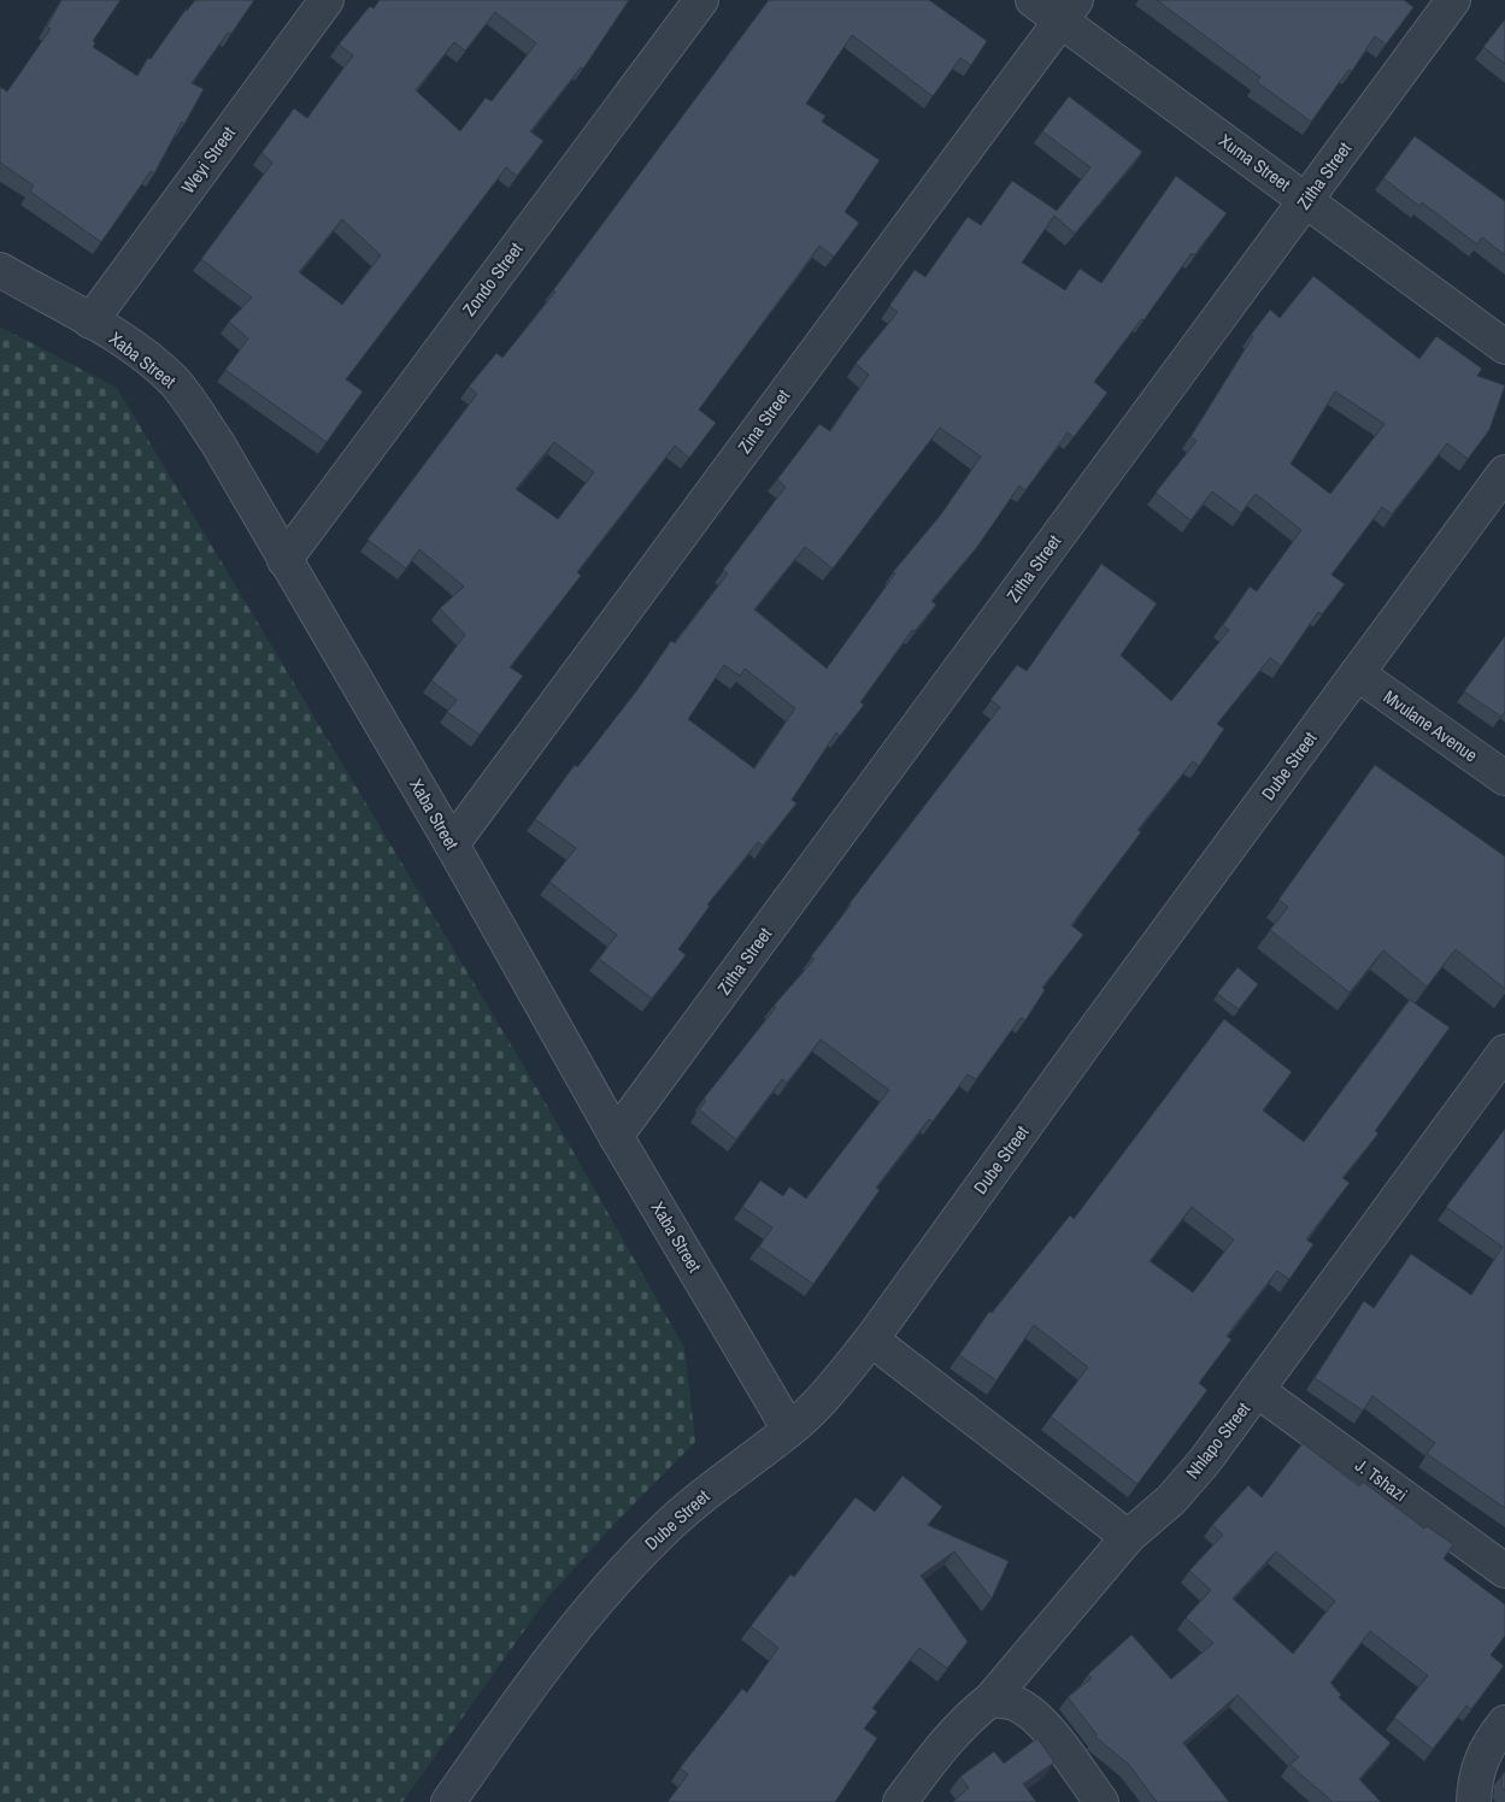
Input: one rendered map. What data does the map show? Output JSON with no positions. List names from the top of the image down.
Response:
{
  "streets": {
    "street": [
      "Weyi Street",
      "Xuma Street",
      "Zitha Street",
      "Zondo Street",
      "Xaba Street",
      "Zina Street",
      "Mvulane Avenue",
      "Dube Street",
      "Nhlapo Street",
      "J. Tshazi"
    ]
  },
  "crossings": [
    ["Weyi Street", "Xaba Street"],
    ["Xuma Street", "Zitha Street"],
    ["Xuma Street", "Zina Street"],
    ["Zitha Street", "Xaba Street"],
    ["Zondo Street", "Xaba Street"],
    ["Xaba Street", "Zina Street"],
    ["Xaba Street", "Dube Street"],
    ["Mvulane Avenue", "Dube Street"],
    ["Nhlapo Street", "J. Tshazi"]
  ]
}
